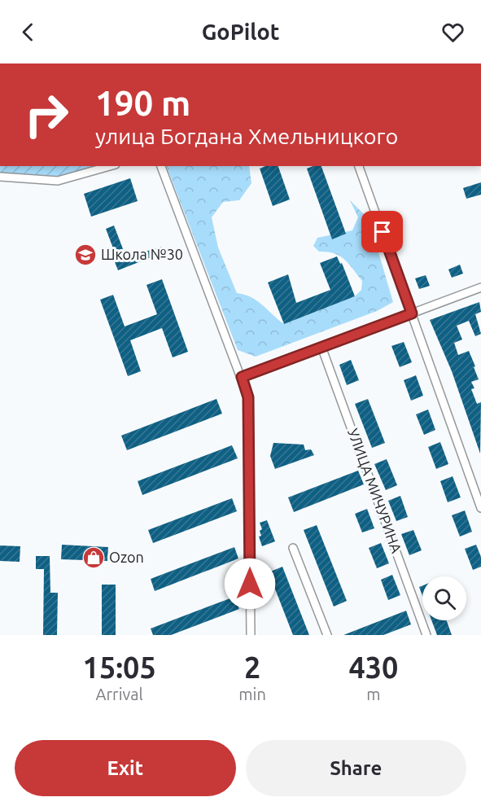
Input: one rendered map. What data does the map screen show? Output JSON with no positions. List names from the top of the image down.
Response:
{
  "streets": {
    "street": ["УЛИЦА МИЧУРИНА"]
  },
  "places": {
    "school or university": ["Школа №30"],
    "shop": ["Ozon"]
  },
  "page": {
    "header": "GoPilot",
    "turn": ["190 m", "улица Богдана Хмельницкого"],
    "eta": [
      "15:05",
      "Arrival",
      "2",
      "min",
      "430",
      "m"
    ],
    "buttons": ["Exit", "Share"]
  }
}
